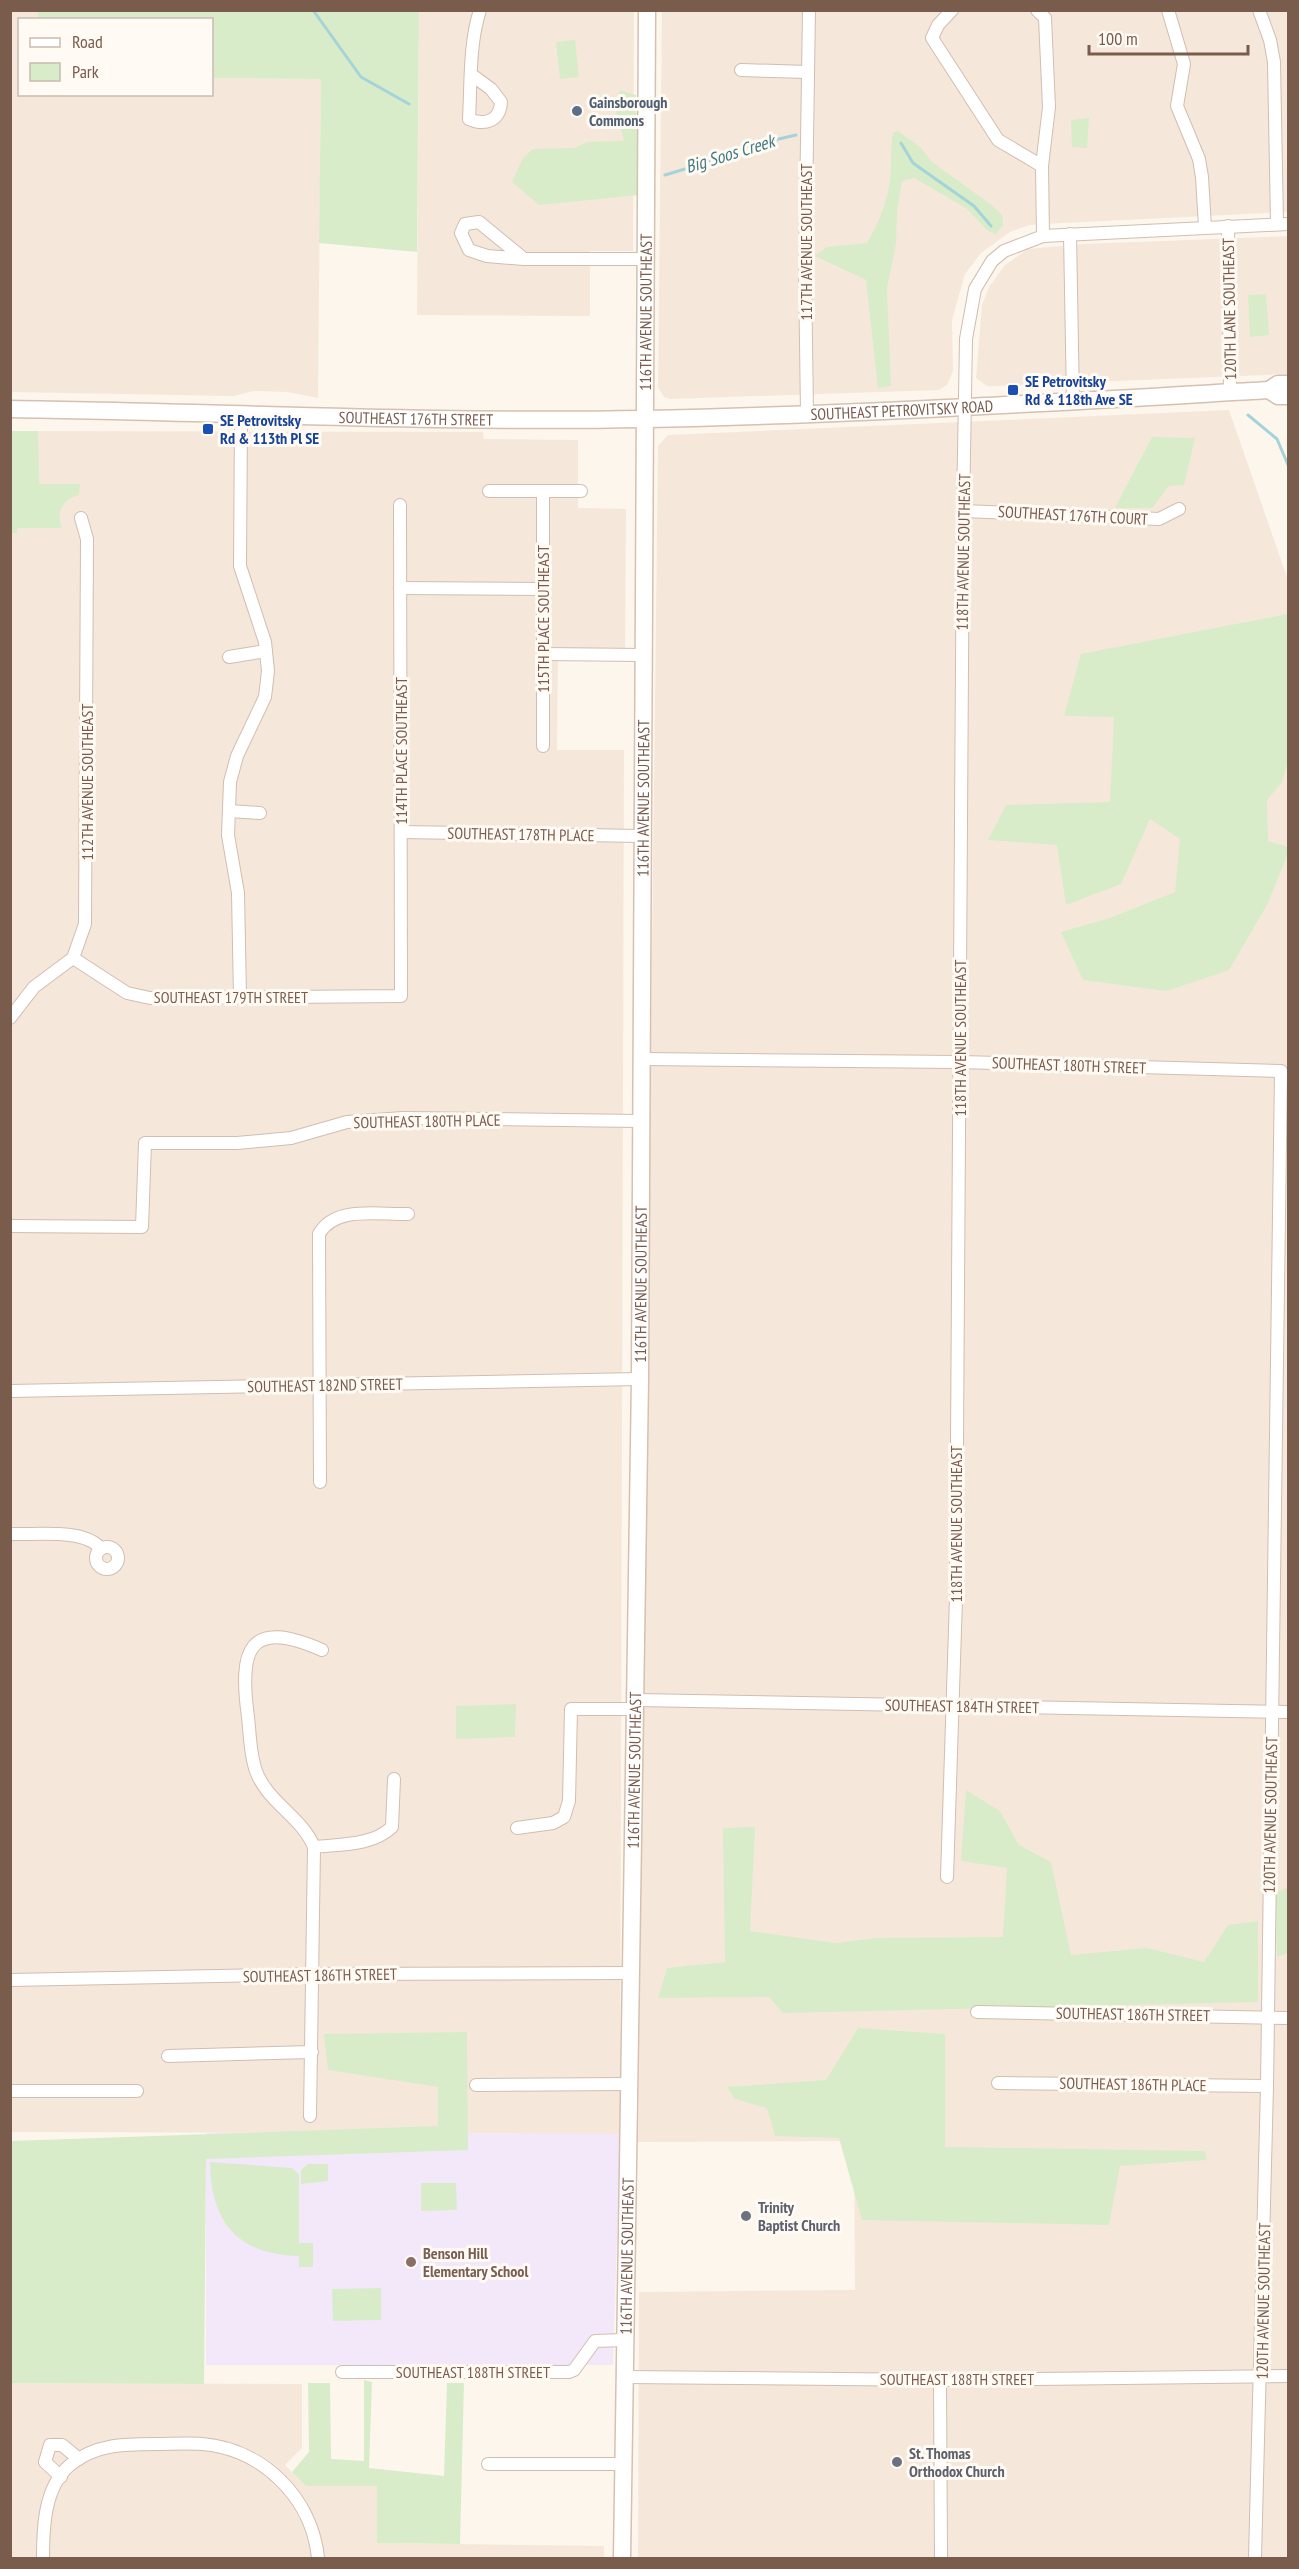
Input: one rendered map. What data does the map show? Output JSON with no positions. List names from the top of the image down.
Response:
{
  "streets": {
    "street": [
      "117TH AVENUE SOUTHEAST",
      "120TH LANE SOUTHEAST",
      "116TH AVENUE SOUTHEAST",
      "SOUTHEAST PETROVITSKY ROAD",
      "SOUTHEAST 176TH STREET",
      "SOUTHEAST 176TH COURT",
      "118TH AVENUE SOUTHEAST",
      "115TH PLACE SOUTHEAST",
      "114TH PLACE SOUTHEAST",
      "112TH AVENUE SOUTHEAST",
      "SOUTHEAST 178TH PLACE",
      "SOUTHEAST 179TH STREET",
      "SOUTHEAST 180TH STREET",
      "SOUTHEAST 180TH PLACE",
      "SOUTHEAST 182ND STREET",
      "SOUTHEAST 184TH STREET",
      "120TH AVENUE SOUTHEAST",
      "SOUTHEAST 186TH STREET",
      "SOUTHEAST 186TH PLACE",
      "SOUTHEAST 188TH STREET"
    ]
  },
  "crossings": [
    ["117TH AVENUE SOUTHEAST", "SOUTHEAST PETROVITSKY ROAD"],
    ["120TH LANE SOUTHEAST", "SOUTHEAST PETROVITSKY ROAD"],
    ["120TH LANE SOUTHEAST", "118TH AVENUE SOUTHEAST"],
    ["116TH AVENUE SOUTHEAST", "SOUTHEAST PETROVITSKY ROAD"],
    ["116TH AVENUE SOUTHEAST", "SOUTHEAST 176TH STREET"],
    ["116TH AVENUE SOUTHEAST", "SOUTHEAST 178TH PLACE"],
    ["116TH AVENUE SOUTHEAST", "SOUTHEAST 180TH STREET"],
    ["116TH AVENUE SOUTHEAST", "SOUTHEAST 180TH PLACE"],
    ["116TH AVENUE SOUTHEAST", "SOUTHEAST 182ND STREET"],
    ["116TH AVENUE SOUTHEAST", "SOUTHEAST 184TH STREET"],
    ["116TH AVENUE SOUTHEAST", "SOUTHEAST 186TH STREET"],
    ["116TH AVENUE SOUTHEAST", "SOUTHEAST 188TH STREET"],
    ["SOUTHEAST PETROVITSKY ROAD", "SOUTHEAST 176TH STREET"],
    ["SOUTHEAST PETROVITSKY ROAD", "118TH AVENUE SOUTHEAST"],
    ["SOUTHEAST 176TH COURT", "118TH AVENUE SOUTHEAST"],
    ["118TH AVENUE SOUTHEAST", "SOUTHEAST 180TH STREET"],
    ["118TH AVENUE SOUTHEAST", "SOUTHEAST 184TH STREET"],
    ["114TH PLACE SOUTHEAST", "SOUTHEAST 178TH PLACE"],
    ["114TH PLACE SOUTHEAST", "SOUTHEAST 179TH STREET"],
    ["112TH AVENUE SOUTHEAST", "SOUTHEAST 179TH STREET"],
    ["SOUTHEAST 180TH STREET", "120TH AVENUE SOUTHEAST"],
    ["SOUTHEAST 184TH STREET", "120TH AVENUE SOUTHEAST"],
    ["120TH AVENUE SOUTHEAST", "SOUTHEAST 186TH STREET"],
    ["120TH AVENUE SOUTHEAST", "SOUTHEAST 186TH PLACE"],
    ["120TH AVENUE SOUTHEAST", "SOUTHEAST 188TH STREET"]
  ],
  "water": ["Big Soos Creek"],
  "places": {
    "other": [
      "Gainsborough Commons",
      "Trinity Baptist Church",
      "Benson Hill Elementary School",
      "St. Thomas Orthodox Church"
    ],
    "transit": ["SE Petrovitsky Rd & 118th Ave SE", "SE Petrovitsky Rd & 113th Pl SE"]
  },
  "legend": ["Road", "Park"],
  "scale_bar": "100 m"
}
